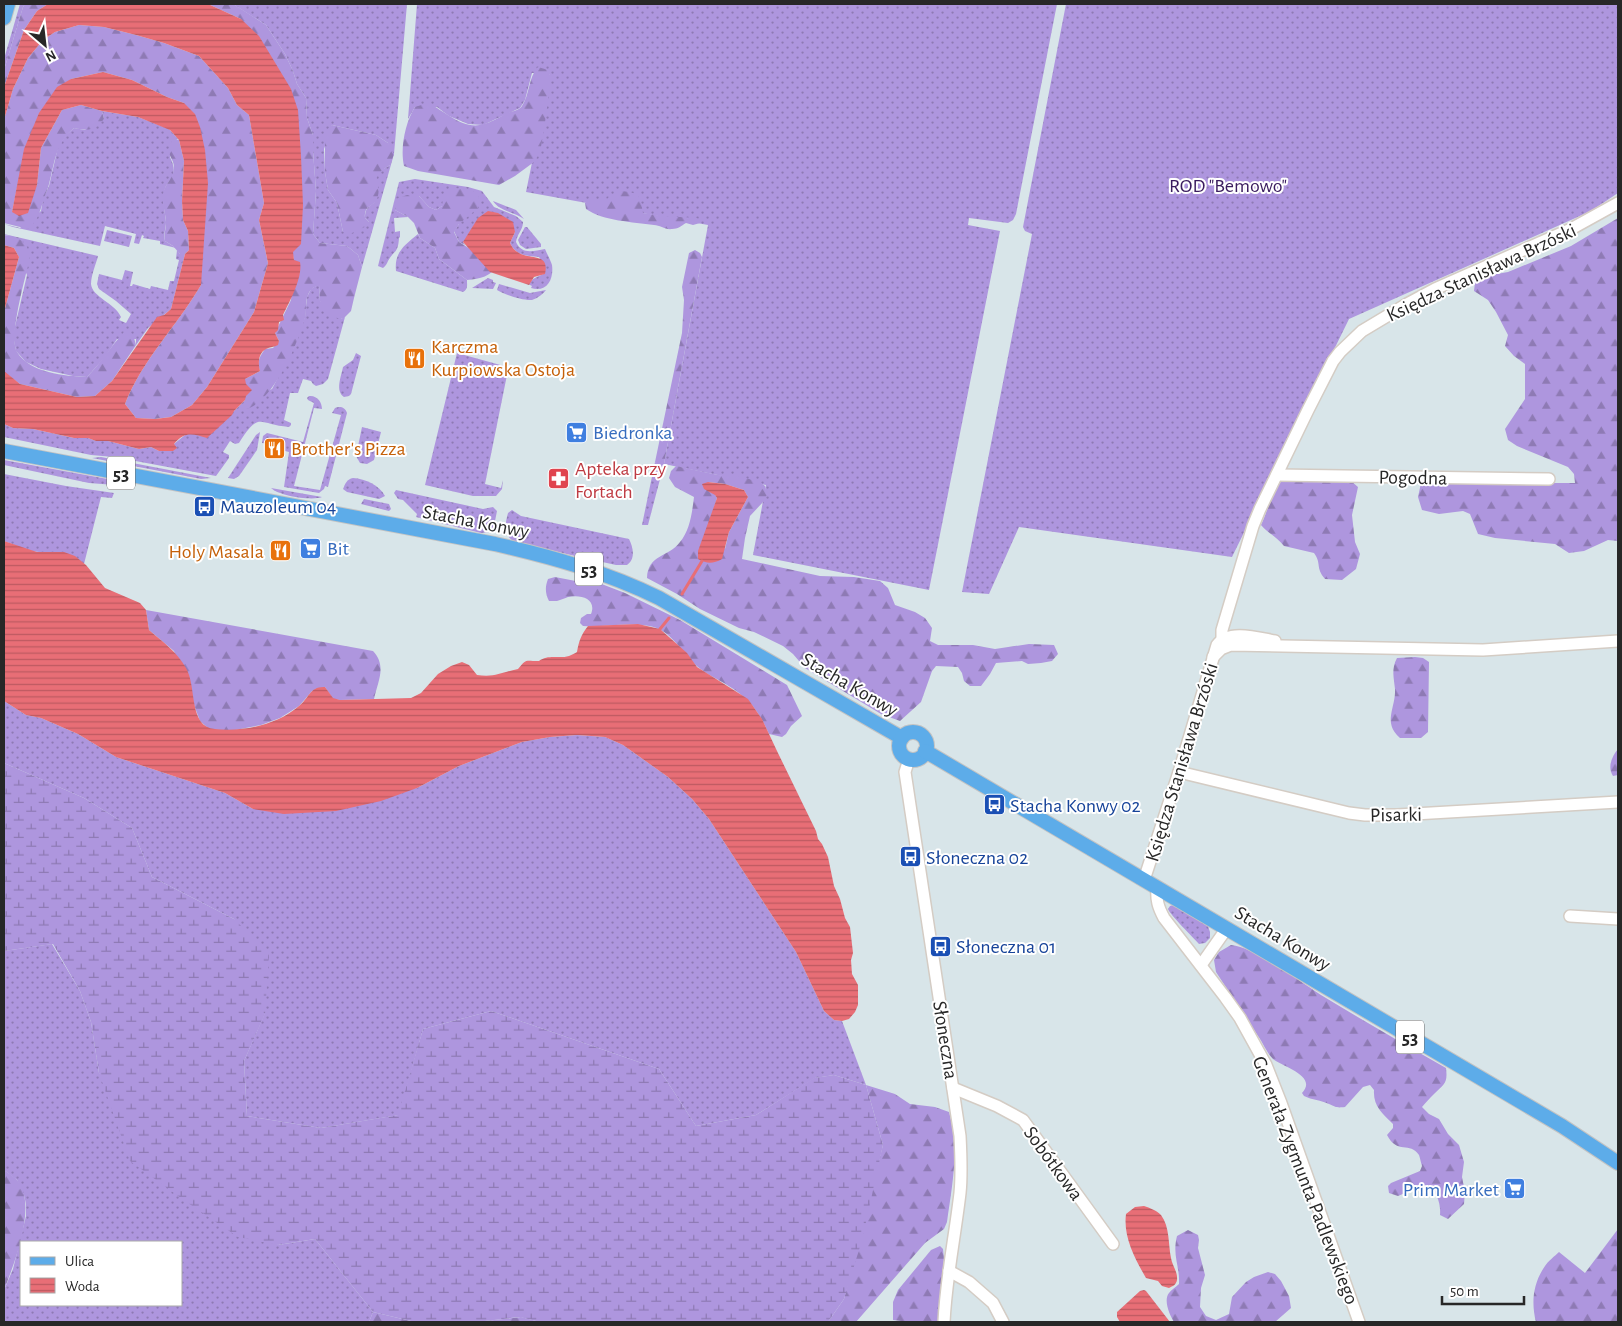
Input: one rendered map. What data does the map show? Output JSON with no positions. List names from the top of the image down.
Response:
{
  "streets": {
    "main road": ["53", "Stacha Konwy"],
    "street": [
      "Księdza Stanisława Brzóski",
      "Pogodna",
      "Pisarki",
      "Słoneczna",
      "Sobótkowa",
      "Generała Zygmunta Padlewskiego"
    ]
  },
  "crossings": [
    ["Księdza Stanisława Brzóski", "Pogodna"],
    ["Księdza Stanisława Brzóski", "Stacha Konwy"],
    ["Księdza Stanisława Brzóski", "Pisarki"],
    ["Stacha Konwy", "Słoneczna"],
    ["Stacha Konwy", "Generała Zygmunta Padlewskiego"],
    ["Słoneczna", "Sobótkowa"]
  ],
  "parks": ["ROD \"Bemowo\""],
  "places": {
    "restaurant": ["Karczma Kurpiowska Ostoja", "Brother's Pizza", "Holy Masala"],
    "supermarket": ["Biedronka", "Bit", "Prim Market"],
    "pharmacy": ["Apteka przy Fortach"],
    "bus stop": [
      "Mauzoleum 04",
      "Stacha Konwy 02",
      "Słoneczna 02",
      "Słoneczna 01"
    ]
  },
  "legend": ["Ulica", "Woda"],
  "scale_bar": "50 m",
  "north": "bottom right"
}
